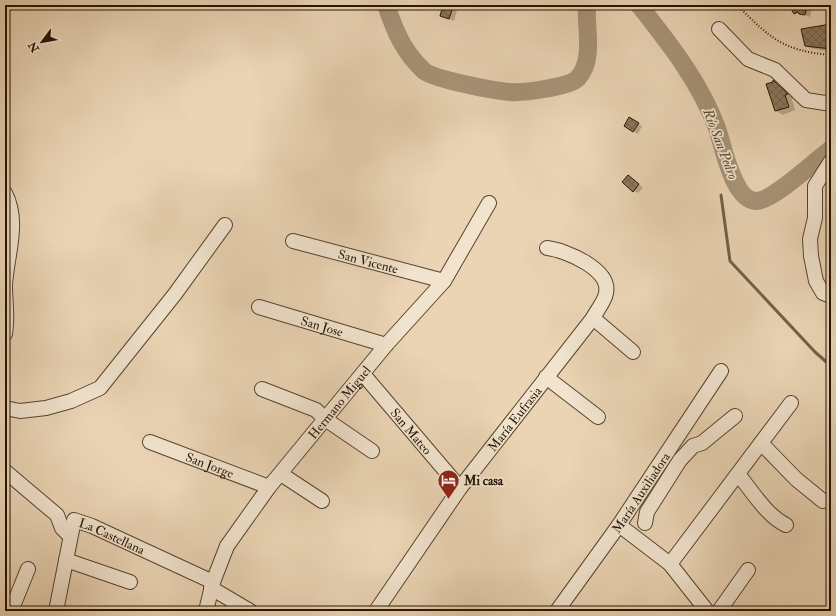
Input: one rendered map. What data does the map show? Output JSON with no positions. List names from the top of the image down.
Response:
{
  "streets": {
    "street": [
      "San Vicente",
      "San Jose",
      "Hermano Miguel",
      "María Eufrasia",
      "San Mateo",
      "San Jorge",
      "María Auxiliadora",
      "La Castellana"
    ]
  },
  "crossings": [
    ["San Vicente", "Hermano Miguel"],
    ["San Jose", "Hermano Miguel"],
    ["Hermano Miguel", "San Mateo"],
    ["Hermano Miguel", "San Jorge"],
    ["Hermano Miguel", "La Castellana"],
    ["María Eufrasia", "San Mateo"]
  ],
  "water": ["Río San Pedro"],
  "places": {
    "hotel": ["Mi casa"]
  },
  "north": "bottom left"
}
